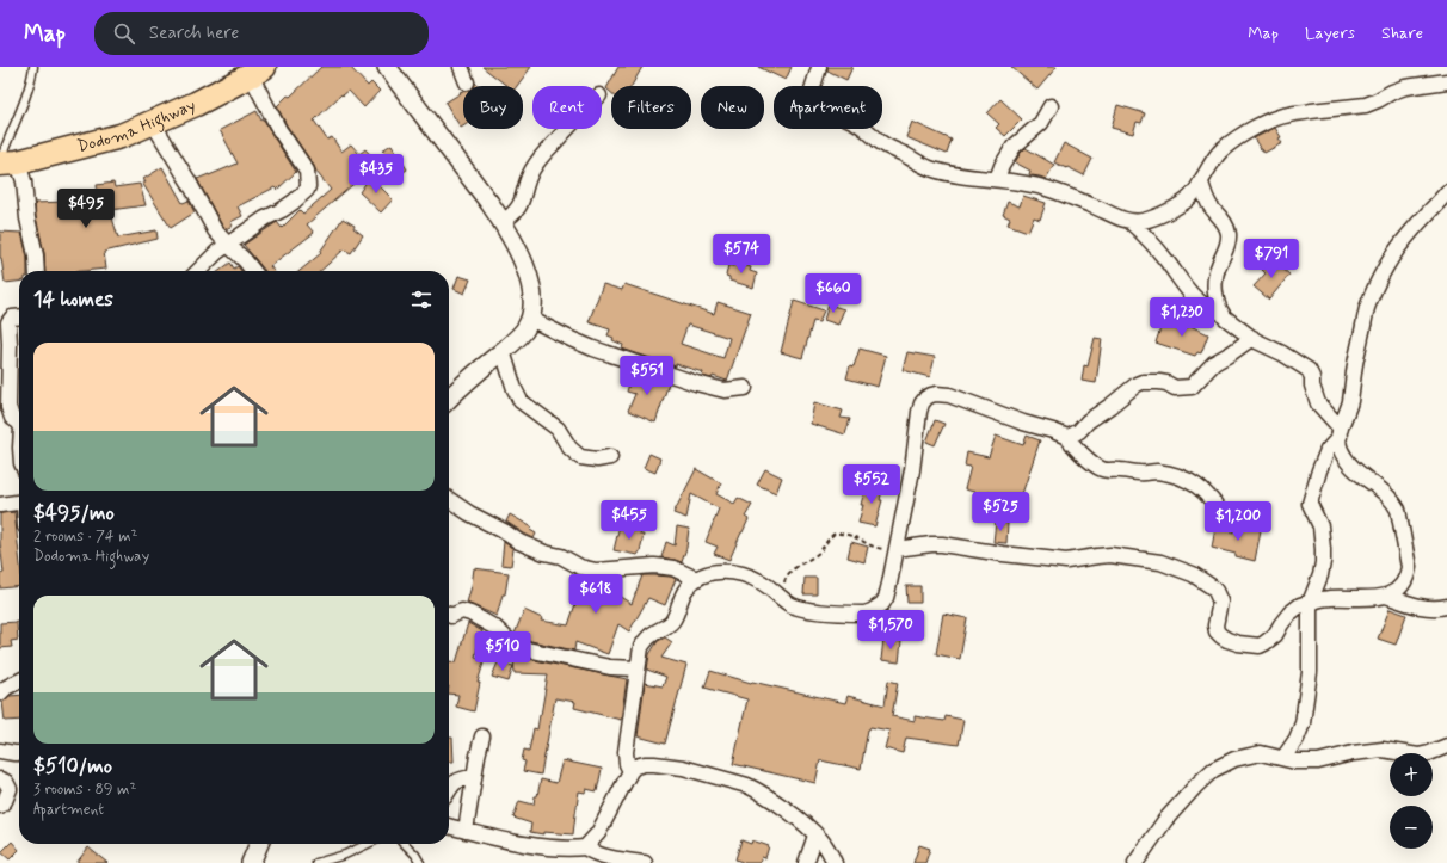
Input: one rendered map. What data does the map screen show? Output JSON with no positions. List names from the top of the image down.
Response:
{
  "streets": {
    "highway": ["Dodoma Highway"]
  },
  "page": {
    "header": "Map",
    "search": "Search here",
    "nav": ["Map", "Layers", "Share"],
    "chip": [
      "Buy",
      "Rent",
      "Filters",
      "New",
      "Apartment"
    ],
    "price": [
      "$435",
      "$495",
      "$574",
      "$791",
      "$660",
      "$1,230",
      "$551",
      "$552",
      "$525",
      "$455",
      "$1,200",
      "$618",
      "$1,570",
      "$510"
    ],
    "heading": "14 homes",
    "list": [
      {
        "name": "$495/mo",
        "note": "2 rooms · 74 m² · Dodoma Highway"
      },
      {
        "name": "$510/mo",
        "note": "3 rooms · 89 m² · Apartment"
      }
    ],
    "map_buttons": ["+", "−"]
  }
}
